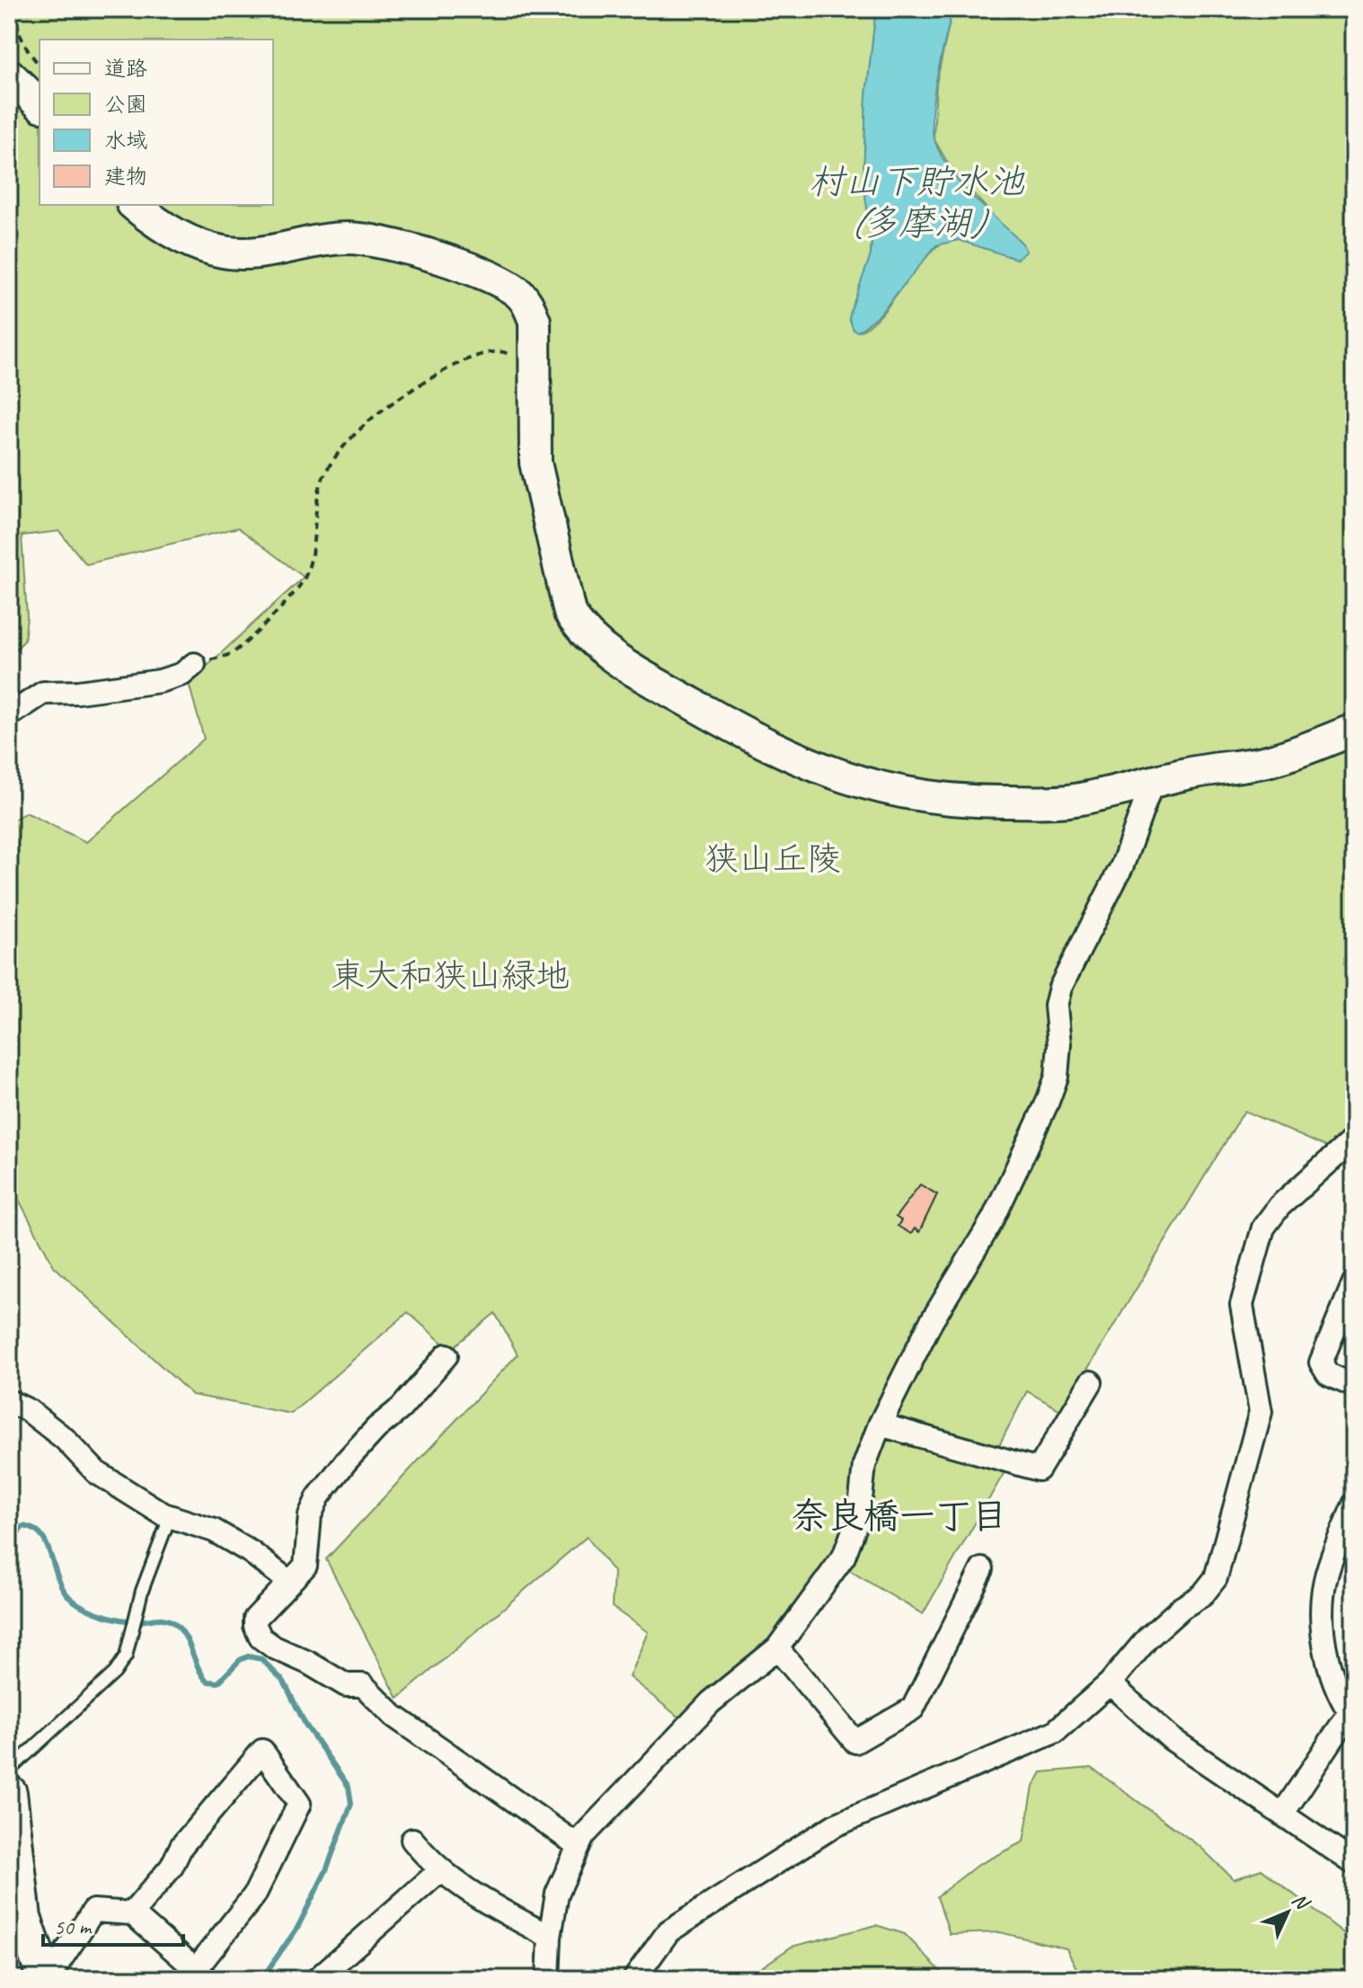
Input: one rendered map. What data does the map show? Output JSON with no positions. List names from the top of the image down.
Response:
{
  "districts": ["奈良橋一丁目"],
  "water": ["村山下貯水池 (多摩湖)"],
  "parks": ["狭山丘陵", "東大和狭山緑地"],
  "legend": [
    "道路",
    "公園",
    "水域",
    "建物"
  ],
  "scale_bar": "50 m",
  "north": "top right"
}
